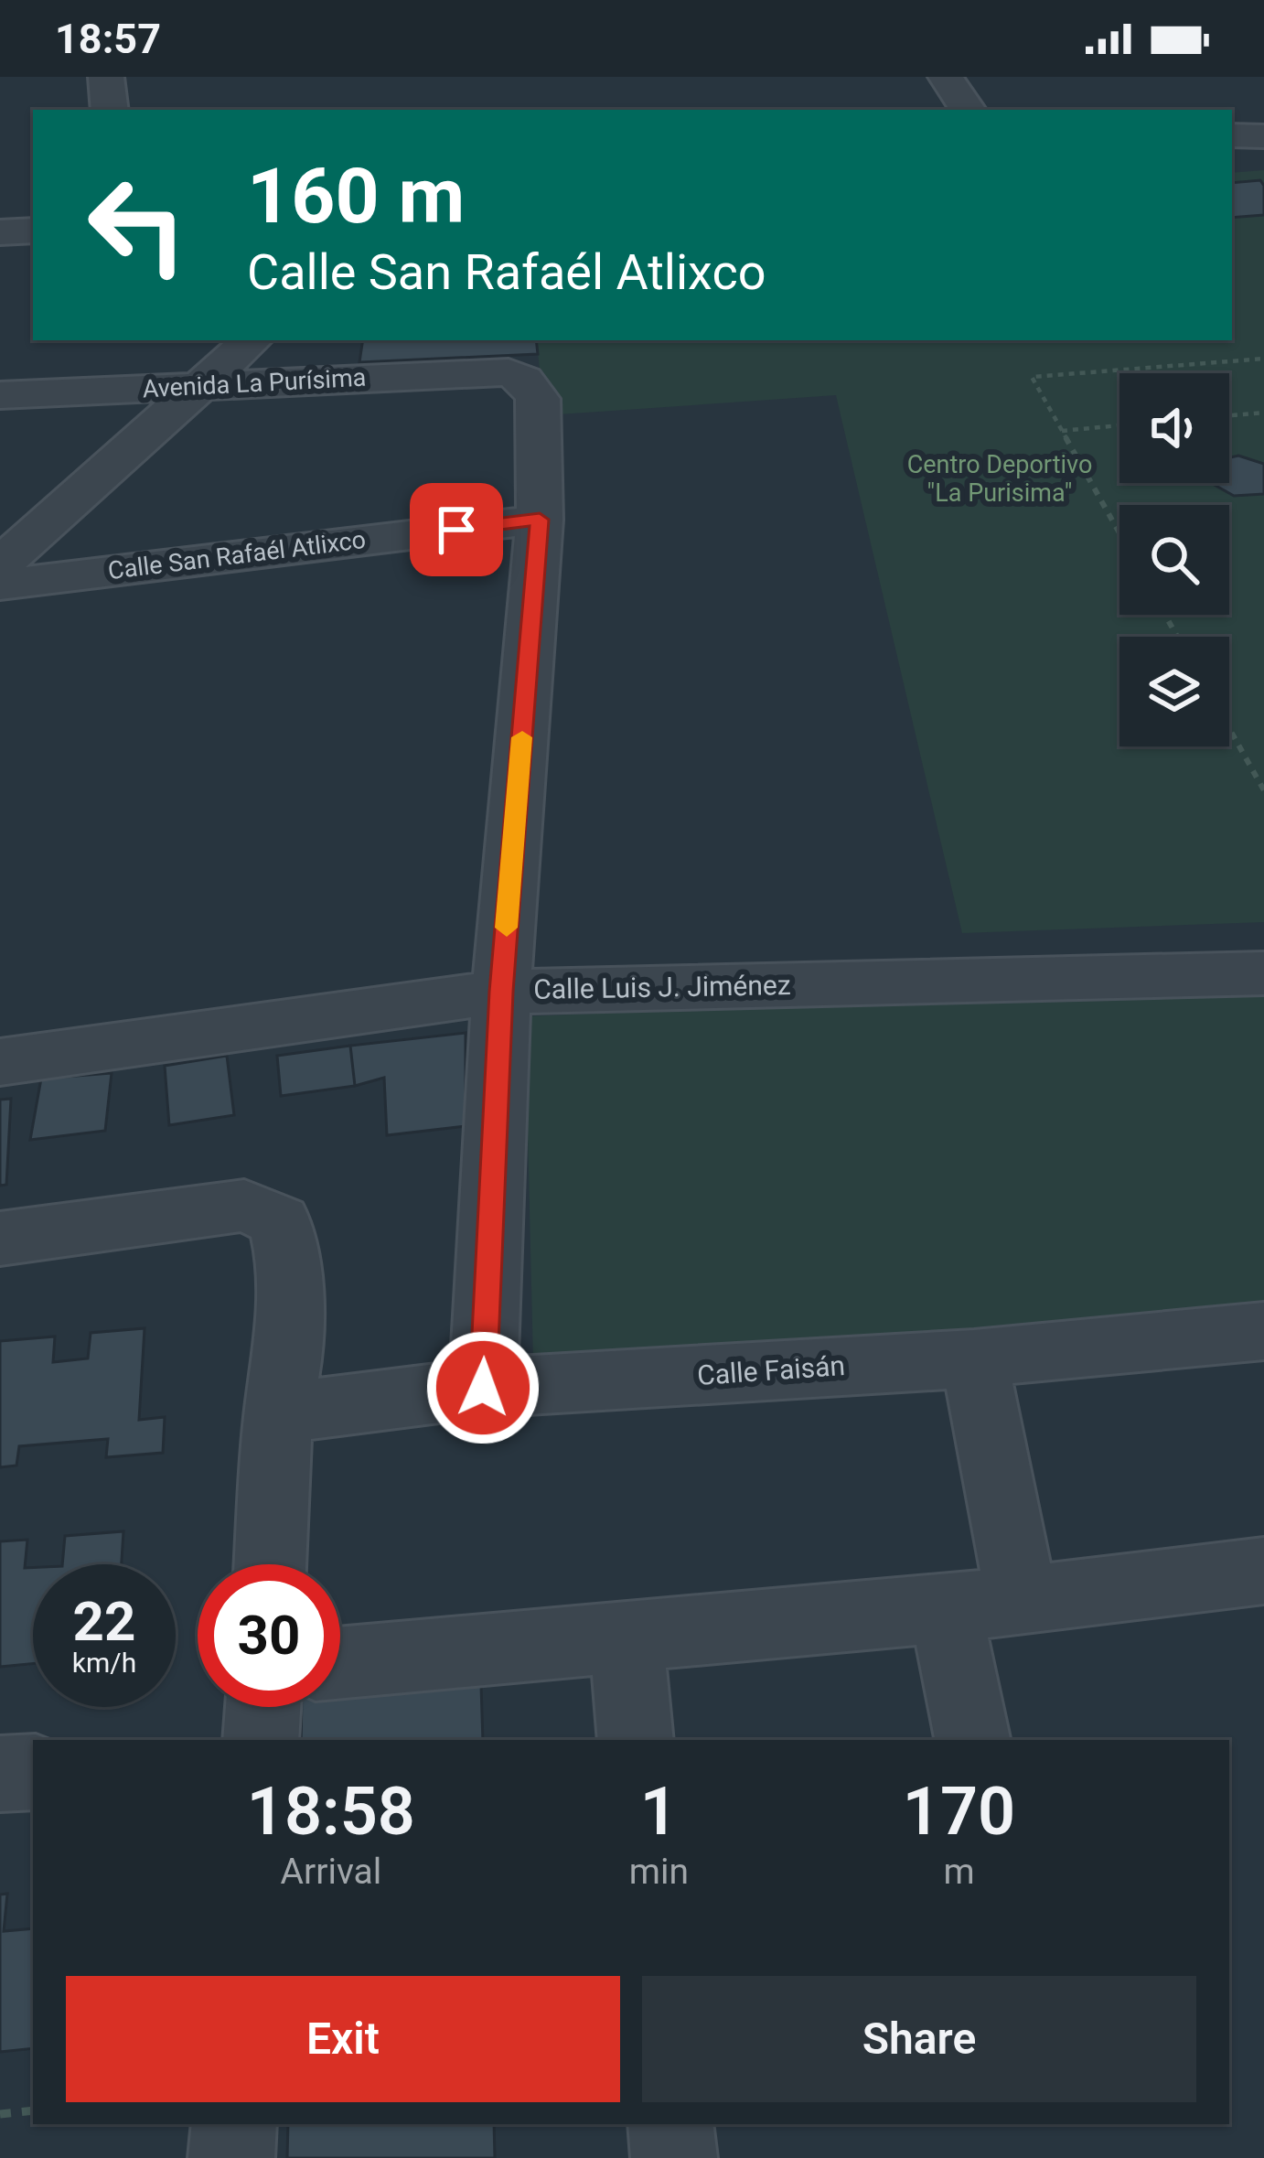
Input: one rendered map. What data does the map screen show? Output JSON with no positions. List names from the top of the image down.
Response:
{
  "streets": {
    "street": [
      "Avenida La Purísima",
      "Calle San Rafaél Atlixco",
      "Calle Luis J. Jiménez",
      "Calle Faisán"
    ]
  },
  "crossings": [
    ["Avenida La Purísima", "Calle San Rafaél Atlixco"]
  ],
  "parks": ["Centro Deportivo \"La Purisima\""],
  "page": {
    "status": "18:57",
    "turn": ["160 m", "Calle San Rafaél Atlixco"],
    "speed": "22 km/h",
    "limit": "30",
    "eta": [
      "18:58",
      "Arrival",
      "1",
      "min",
      "170",
      "m"
    ],
    "buttons": ["Exit", "Share"]
  }
}
